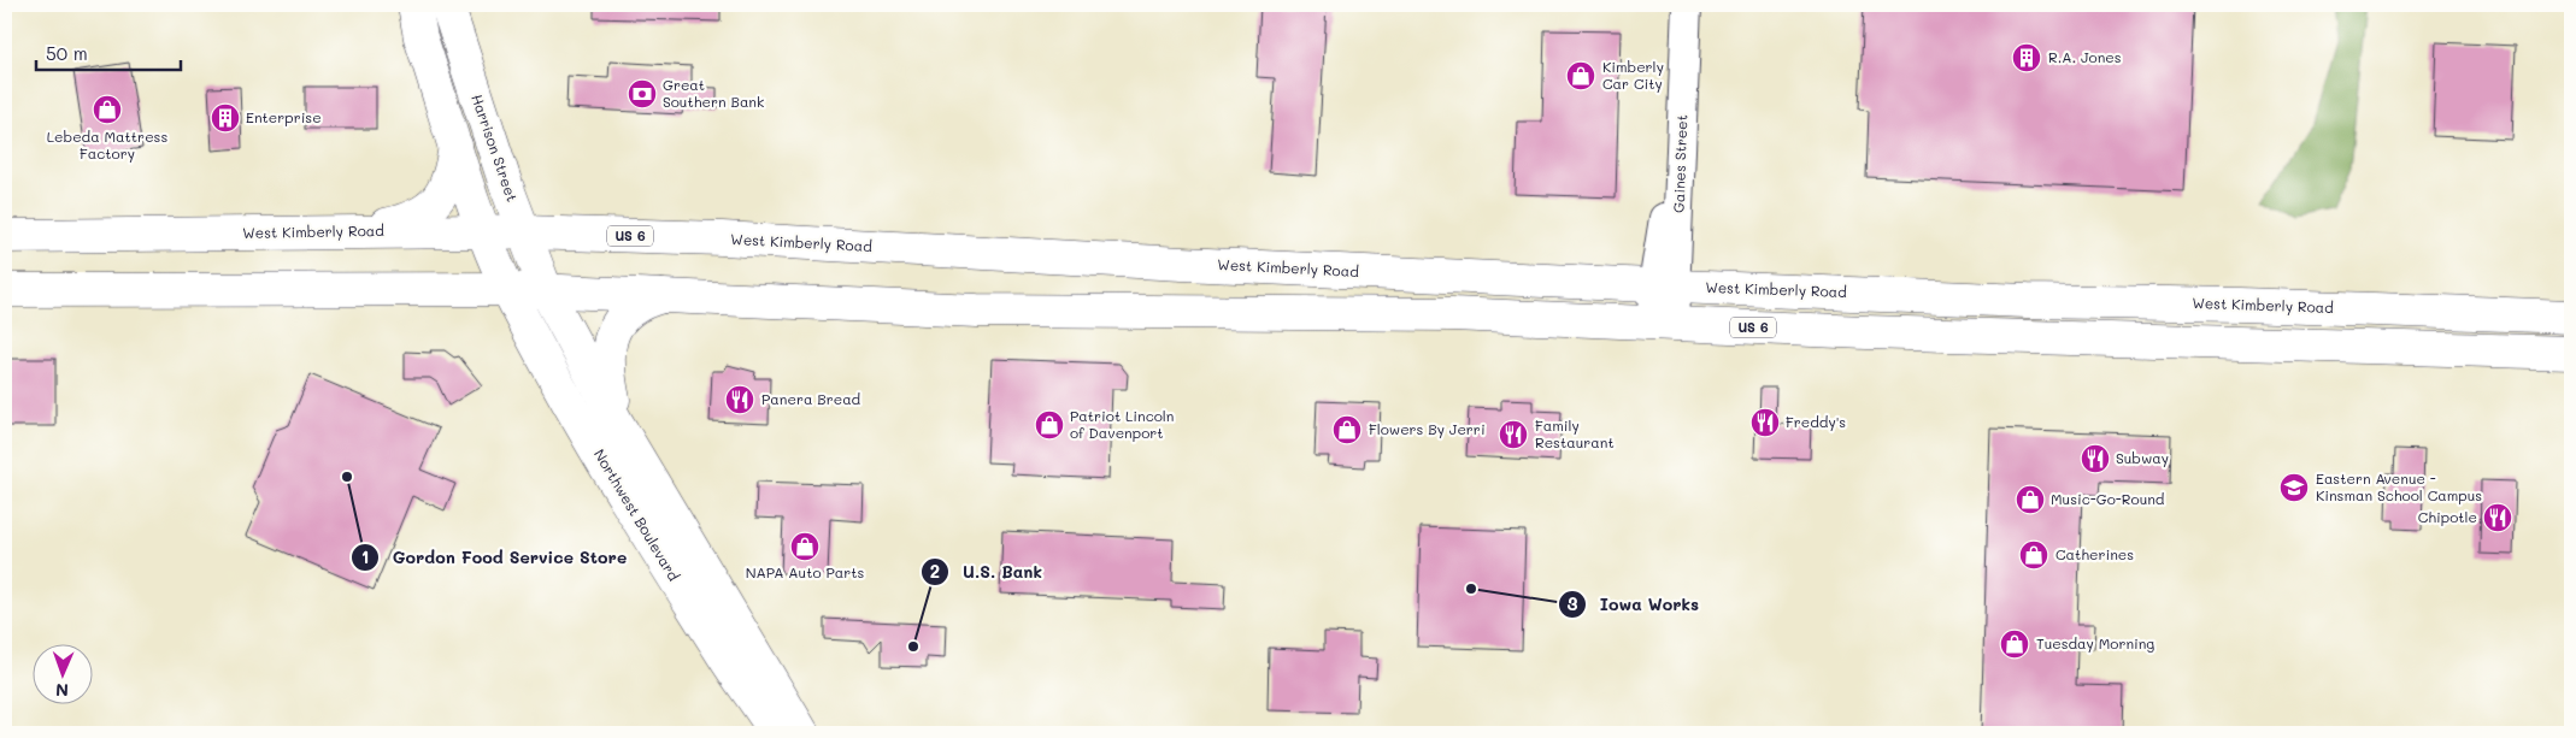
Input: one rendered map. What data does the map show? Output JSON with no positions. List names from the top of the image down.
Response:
{
  "streets": {
    "main road": [
      "Harrison Street",
      "West Kimberly Road",
      "US 6",
      "Northwest Boulevard"
    ],
    "street": ["Gaines Street"]
  },
  "crossings": [
    ["Harrison Street", "West Kimberly Road"],
    ["Harrison Street", "US 6"],
    ["Harrison Street", "Northwest Boulevard"],
    ["Gaines Street", "West Kimberly Road"],
    ["Gaines Street", "US 6"],
    ["US 6", "Northwest Boulevard"]
  ],
  "places": {
    "building": ["R.A. Jones", "Enterprise"],
    "shop": [
      "Kimberly Car City",
      "Lebeda Mattress Factory",
      "Patriot Lincoln of Davenport",
      "Flowers By Jerri",
      "Music-Go-Round",
      "NAPA Auto Parts",
      "Catherines",
      "Tuesday Morning"
    ],
    "bank": ["Great Southern Bank"],
    "restaurant": [
      "Panera Bread",
      "Freddy's",
      "Family Restaurant",
      "Subway",
      "Chipotle"
    ],
    "other": ["Gordon Food Service Store", "Iowa Works", "U.S. Bank"],
    "school or university": ["Eastern Avenue - Kinsman School Campus"]
  },
  "scale_bar": "50 m",
  "north": "bottom"
}
